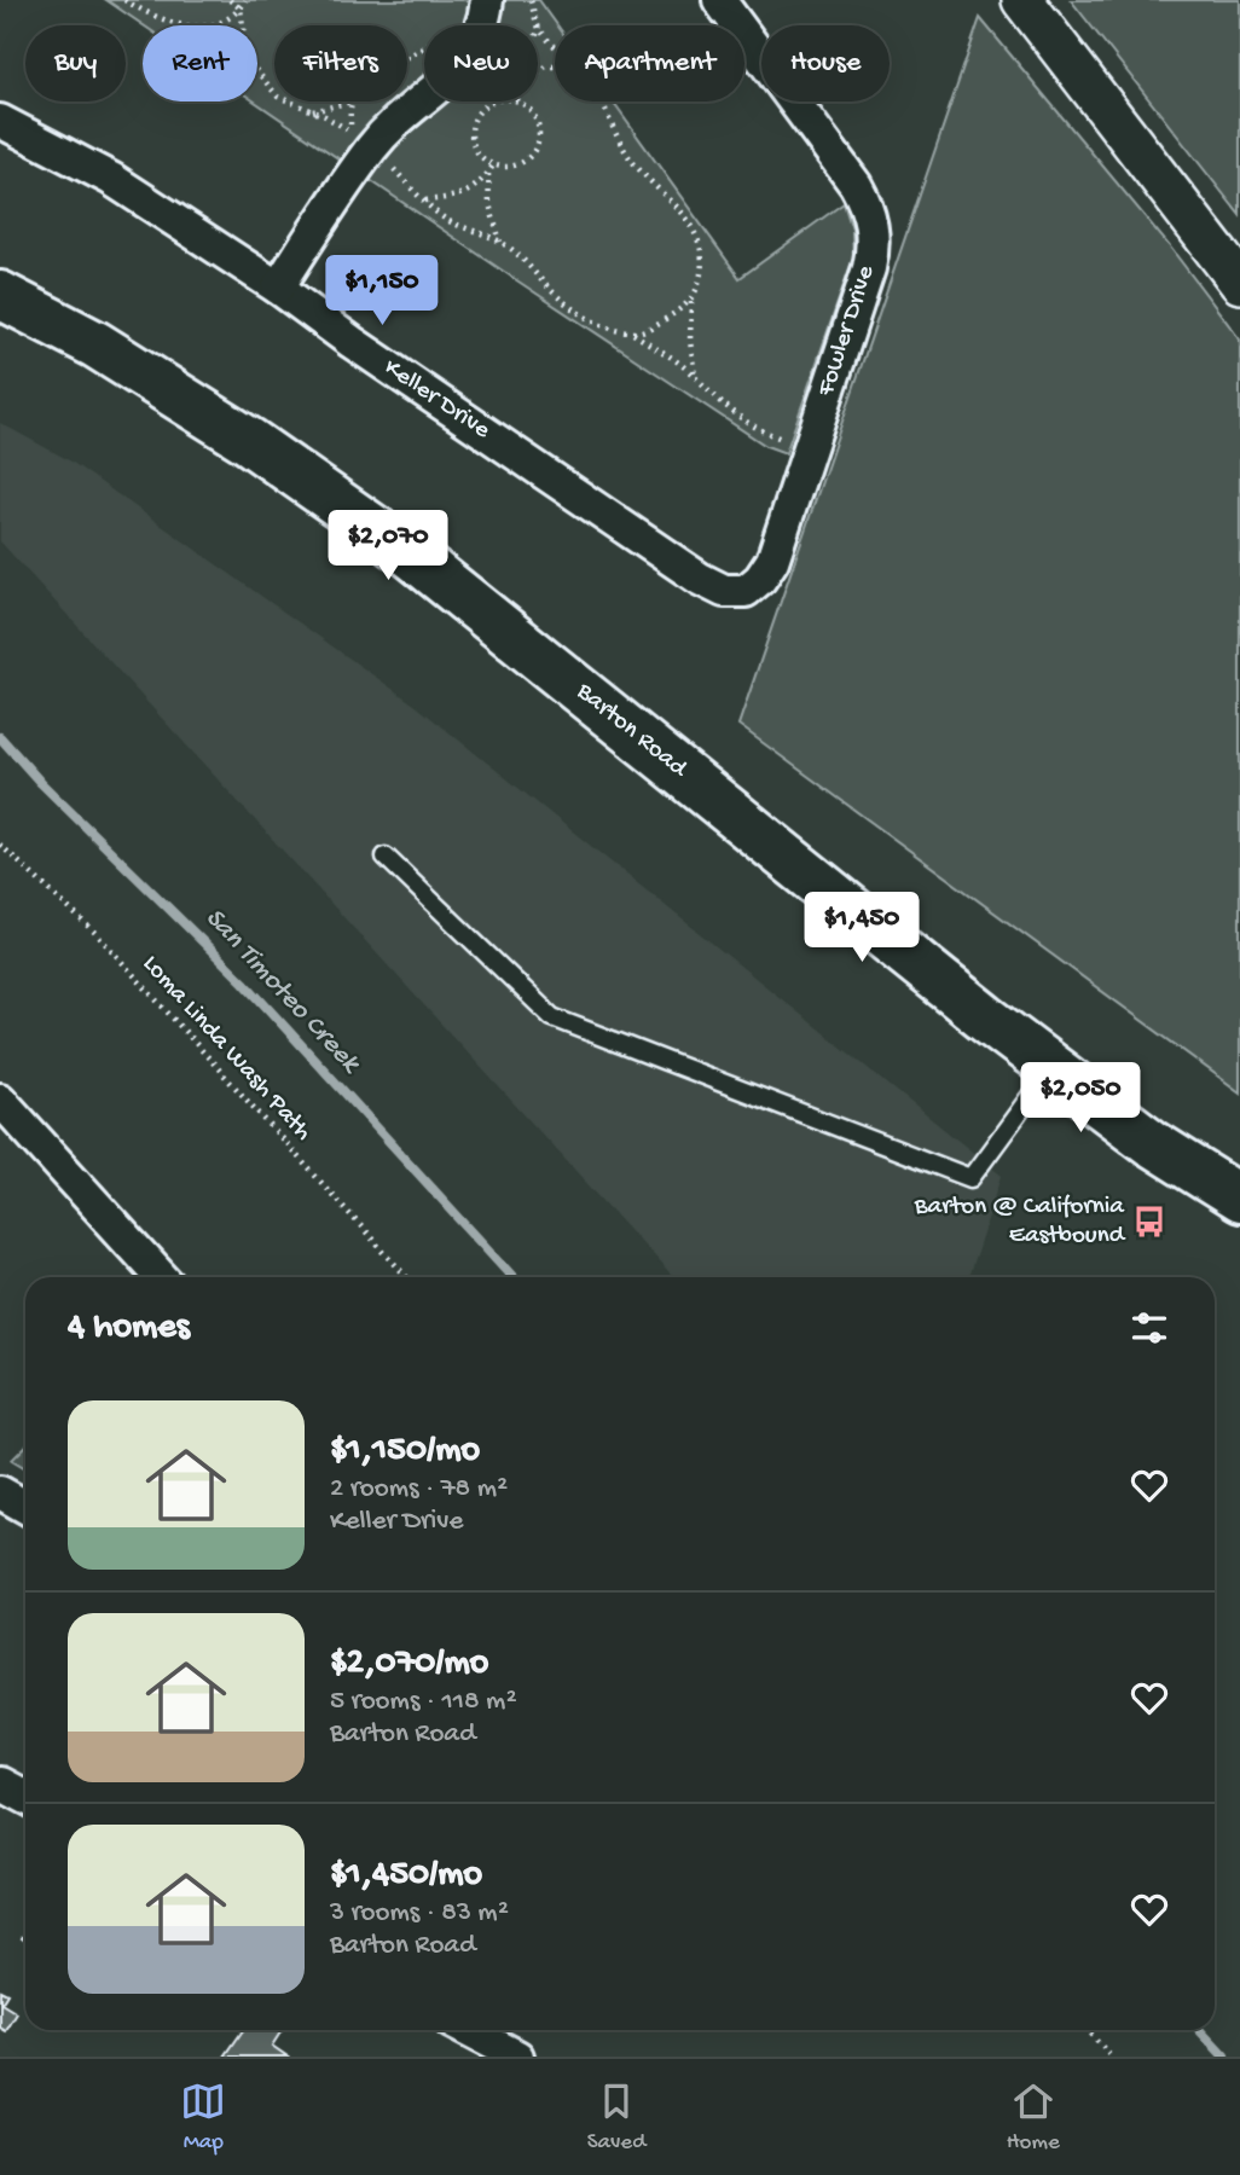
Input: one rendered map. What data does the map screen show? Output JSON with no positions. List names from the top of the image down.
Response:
{
  "streets": {
    "main road": ["Barton Road"],
    "street": ["Fowler Drive", "Keller Drive"],
    "path": ["Loma Linda Wash Path"]
  },
  "crossings": [
    ["Fowler Drive", "Keller Drive"]
  ],
  "water": ["San Timoteo Creek"],
  "places": {
    "bus stop": ["Barton @ California Eastbound"]
  },
  "page": {
    "chip": [
      "Buy",
      "Rent",
      "Filters",
      "New",
      "Apartment",
      "House"
    ],
    "price": [
      "$1,150",
      "$2,070",
      "$1,450",
      "$2,050"
    ],
    "heading": "4 homes",
    "list": [
      {
        "name": "$1,150/mo",
        "note": "2 rooms · 78 m² · Keller Drive"
      },
      {
        "name": "$2,070/mo",
        "note": "5 rooms · 118 m² · Barton Road"
      },
      {
        "name": "$1,450/mo",
        "note": "3 rooms · 83 m² · Barton Road"
      }
    ],
    "tabs": ["Map", "Saved", "Home"]
  }
}
